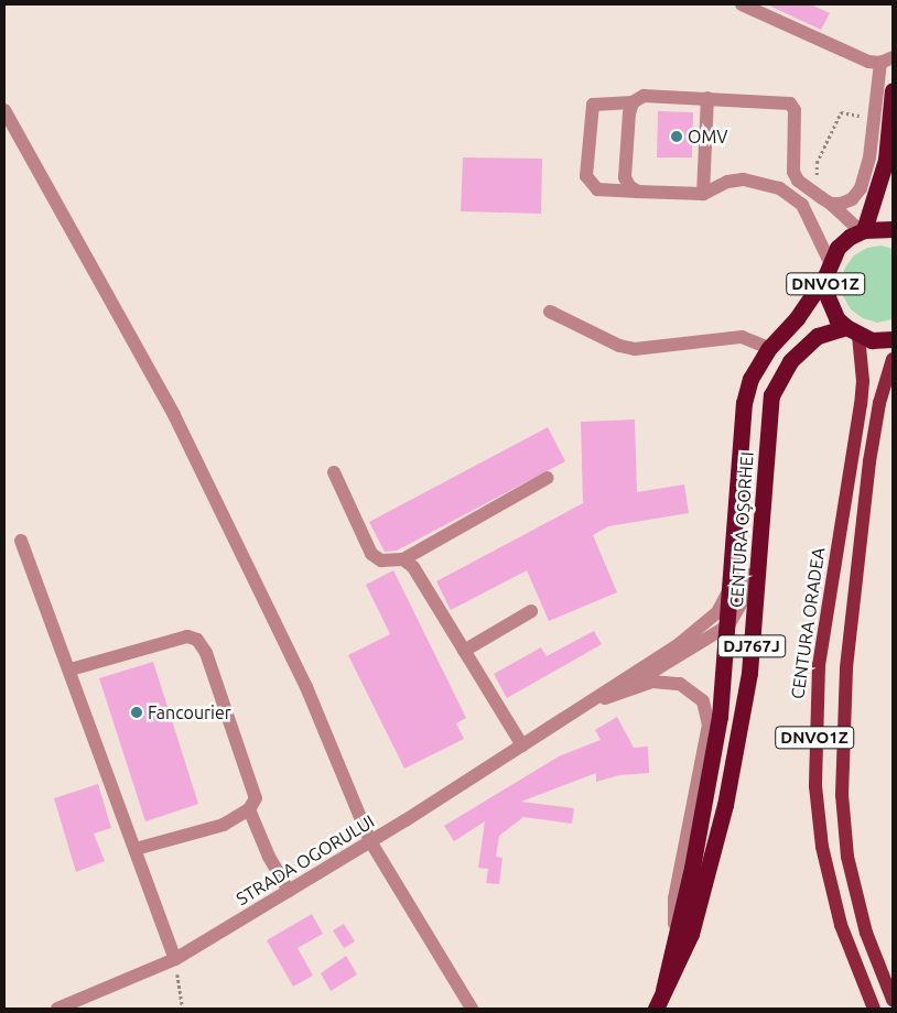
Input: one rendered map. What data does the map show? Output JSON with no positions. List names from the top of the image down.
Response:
{
  "streets": {
    "highway": ["DNVO1Z", "CENTURA OȘORHEI", "DJ767J"],
    "main road": ["CENTURA ORADEA"],
    "street": ["STRADA OGORULUI"]
  },
  "crossings": [
    ["DNVO1Z", "CENTURA OȘORHEI"],
    ["DNVO1Z", "CENTURA ORADEA"],
    ["CENTURA OȘORHEI", "CENTURA ORADEA"],
    ["CENTURA OȘORHEI", "DJ767J"],
    ["CENTURA OȘORHEI", "STRADA OGORULUI"],
    ["DJ767J", "STRADA OGORULUI"]
  ],
  "places": ["OMV", "Fancourier"]
}
